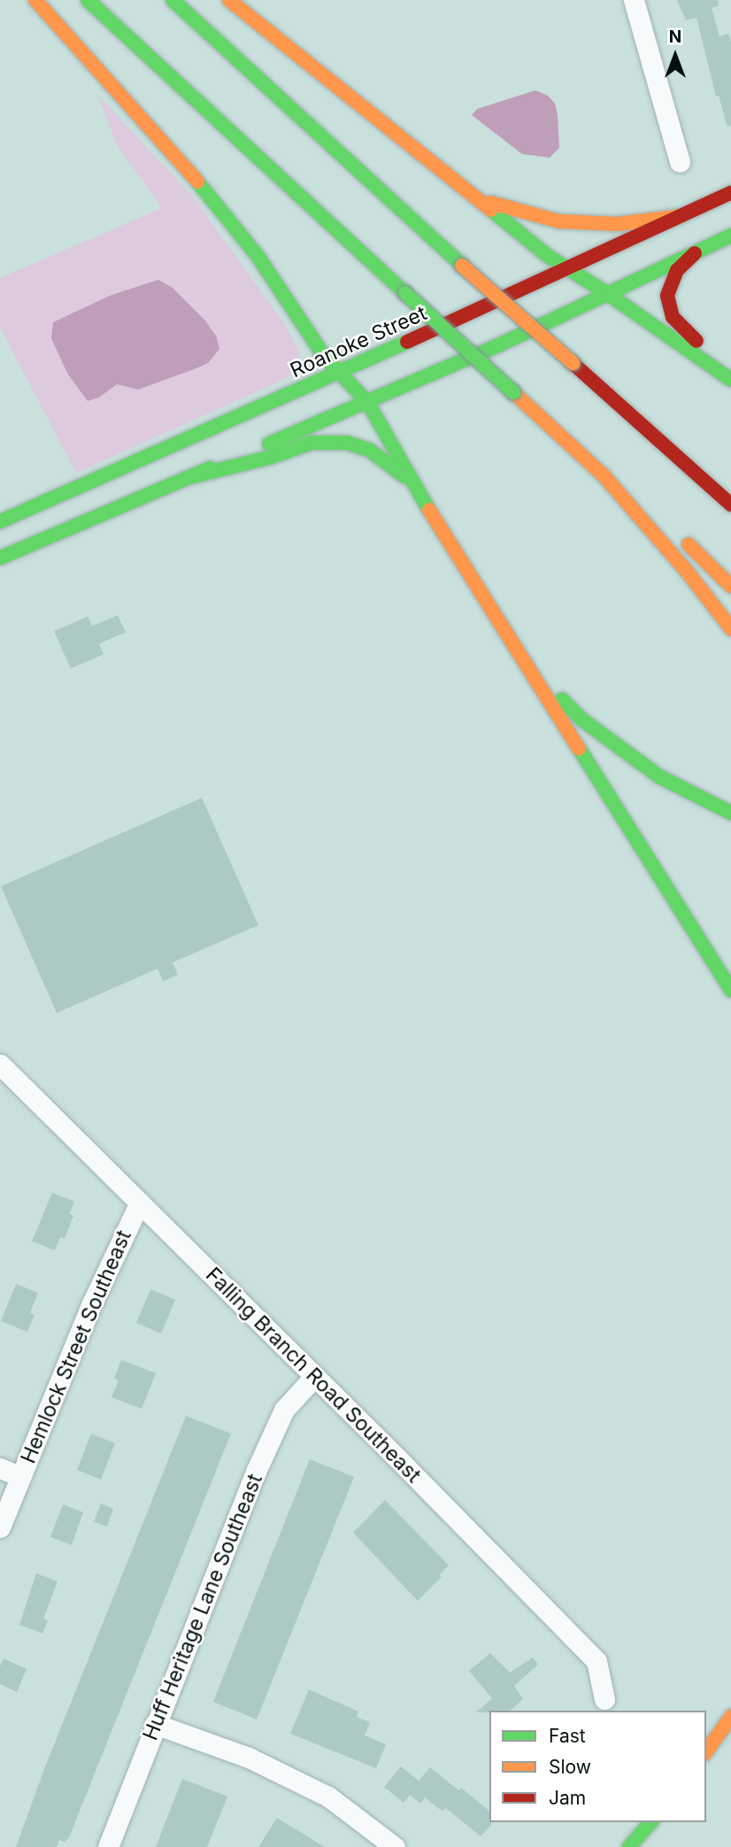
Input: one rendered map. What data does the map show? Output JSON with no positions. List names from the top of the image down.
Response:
{
  "streets": {
    "main road": ["Roanoke Street"],
    "street": ["Hemlock Street Southeast", "Falling Branch Road Southeast", "Huff Heritage Lane Southeast"]
  },
  "crossings": [
    ["Hemlock Street Southeast", "Falling Branch Road Southeast"],
    ["Falling Branch Road Southeast", "Huff Heritage Lane Southeast"]
  ],
  "legend": ["Fast", "Slow", "Jam"],
  "north": "top"
}
